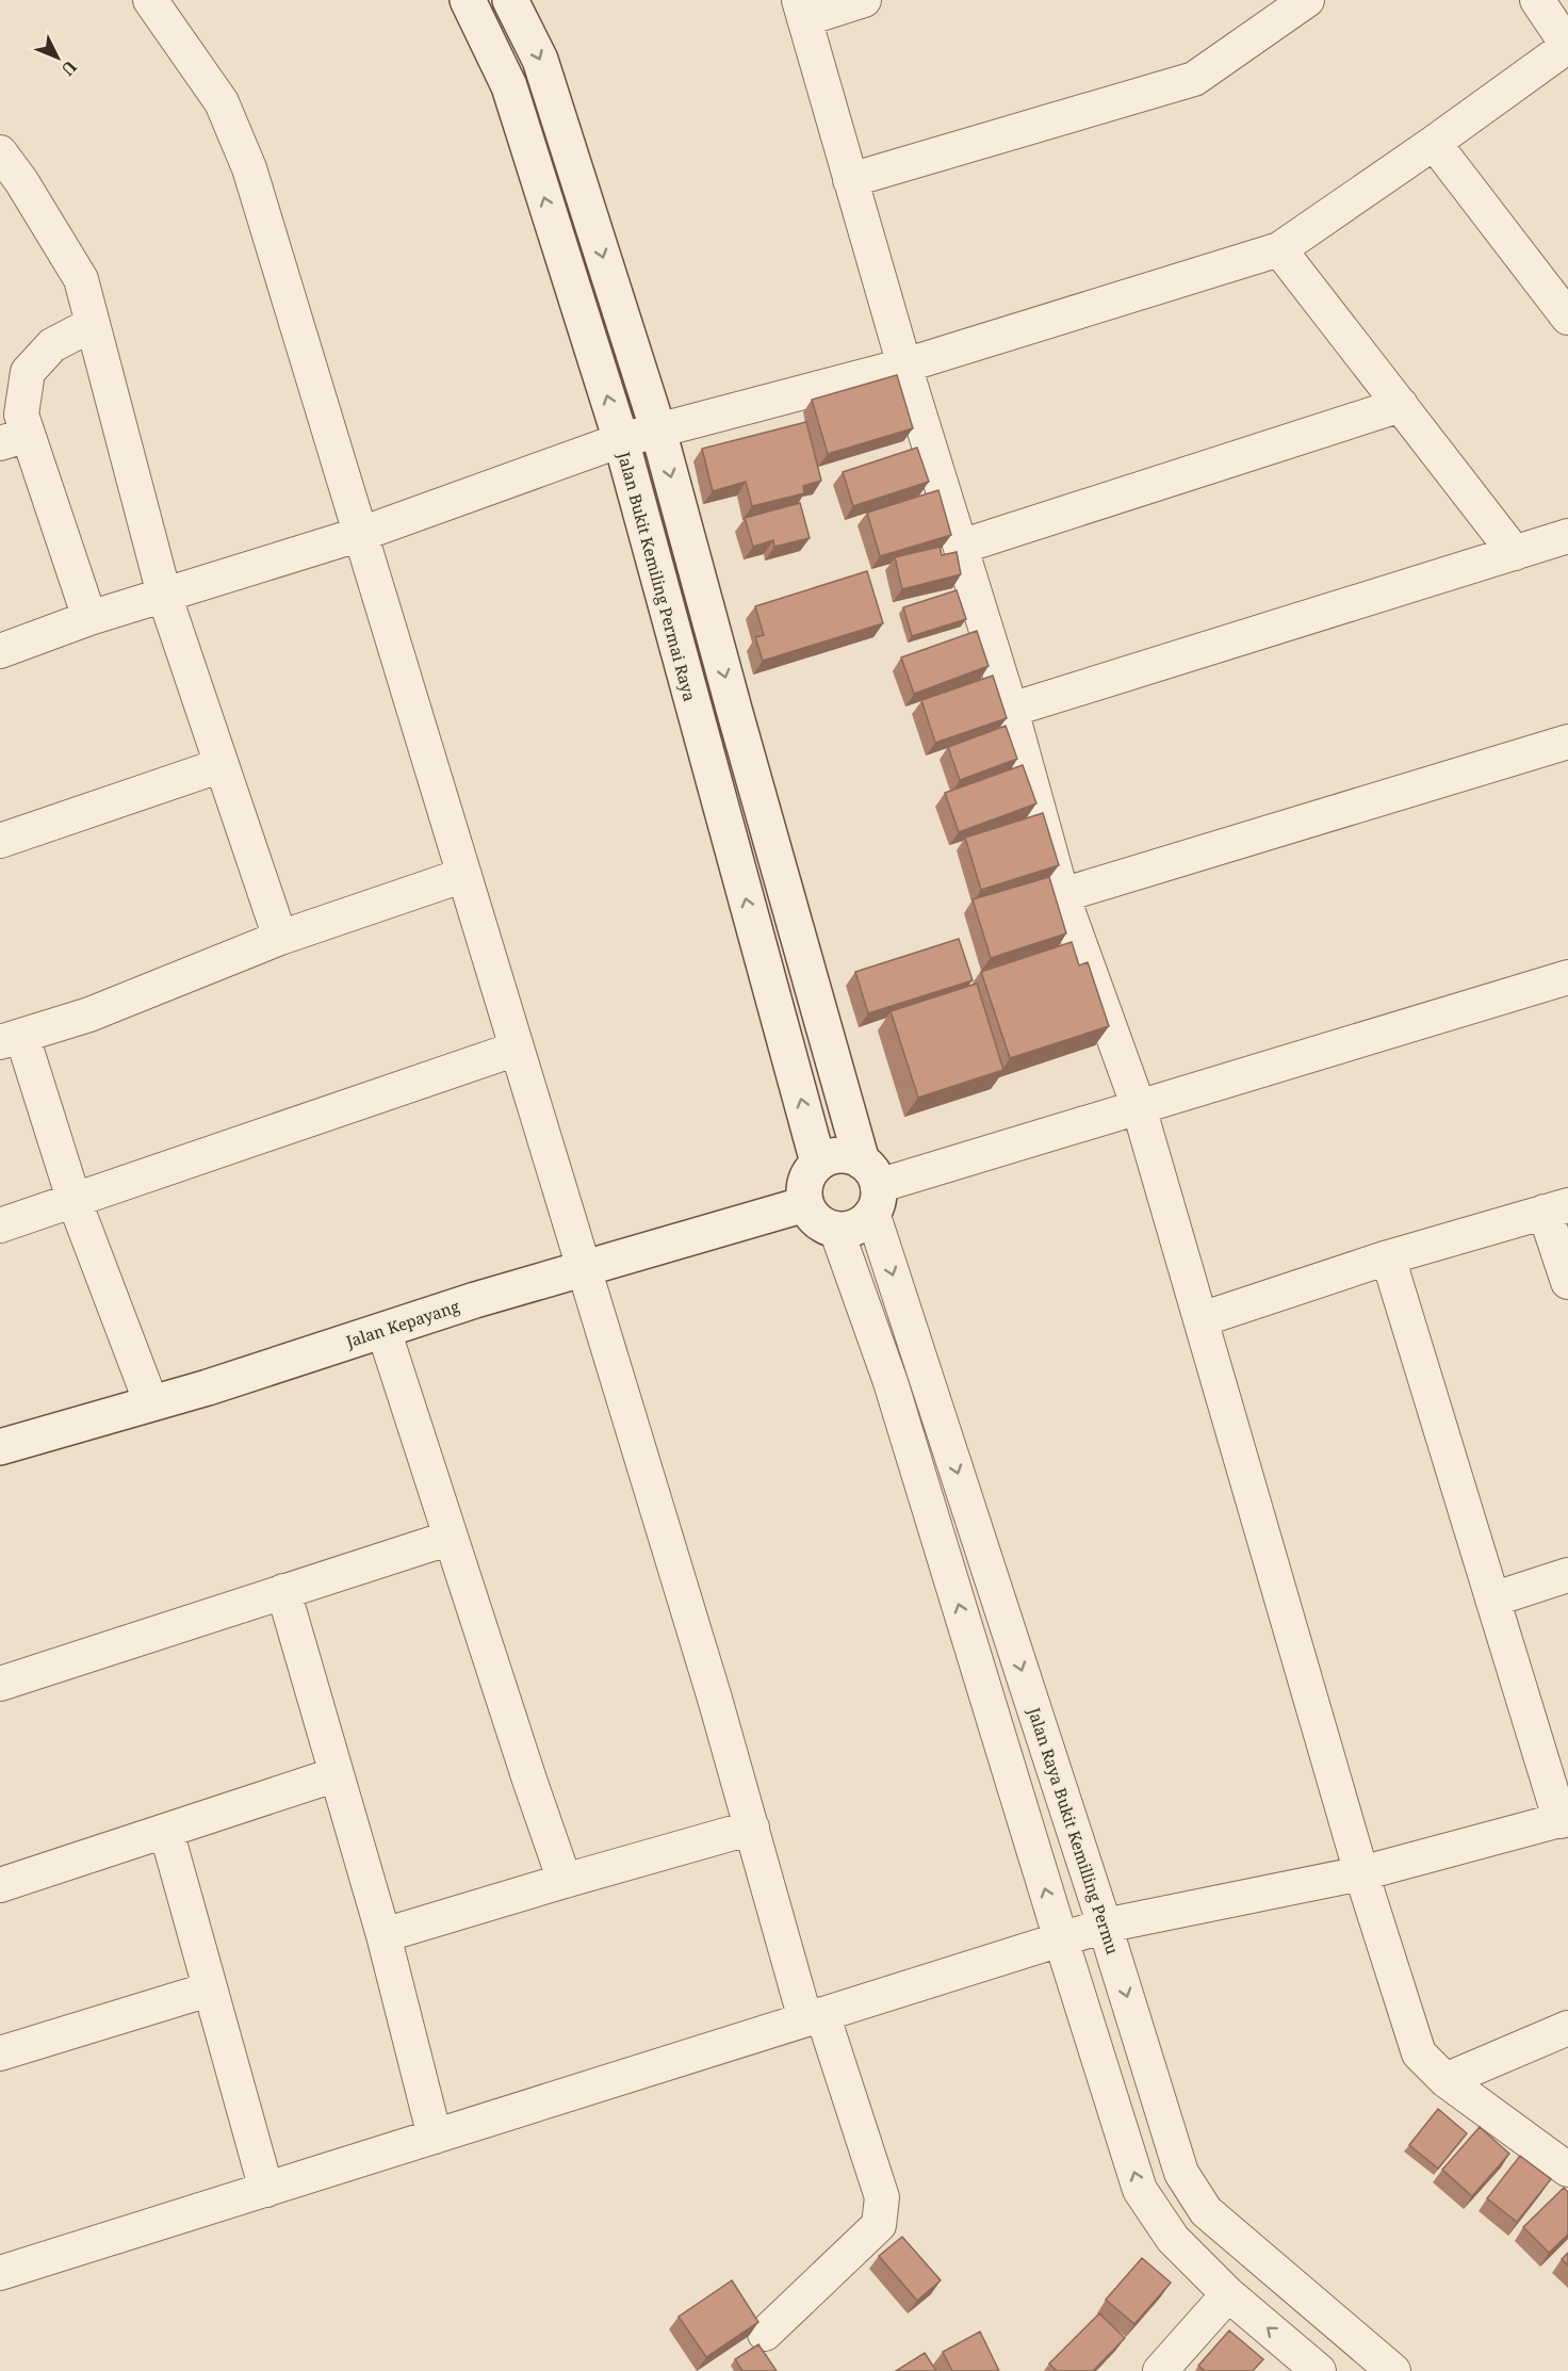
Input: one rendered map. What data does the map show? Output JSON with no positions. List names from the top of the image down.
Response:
{
  "streets": {
    "street": ["Jalan Bukit Kemiling Permai Raya", "Jalan Kepayang", "Jalan Raya Bukit Kemilling Permu"]
  },
  "crossings": [
    ["Jalan Bukit Kemiling Permai Raya", "Jalan Kepayang"],
    ["Jalan Bukit Kemiling Permai Raya", "Jalan Raya Bukit Kemilling Permu"],
    ["Jalan Kepayang", "Jalan Raya Bukit Kemilling Permu"]
  ],
  "north": "bottom right"
}
